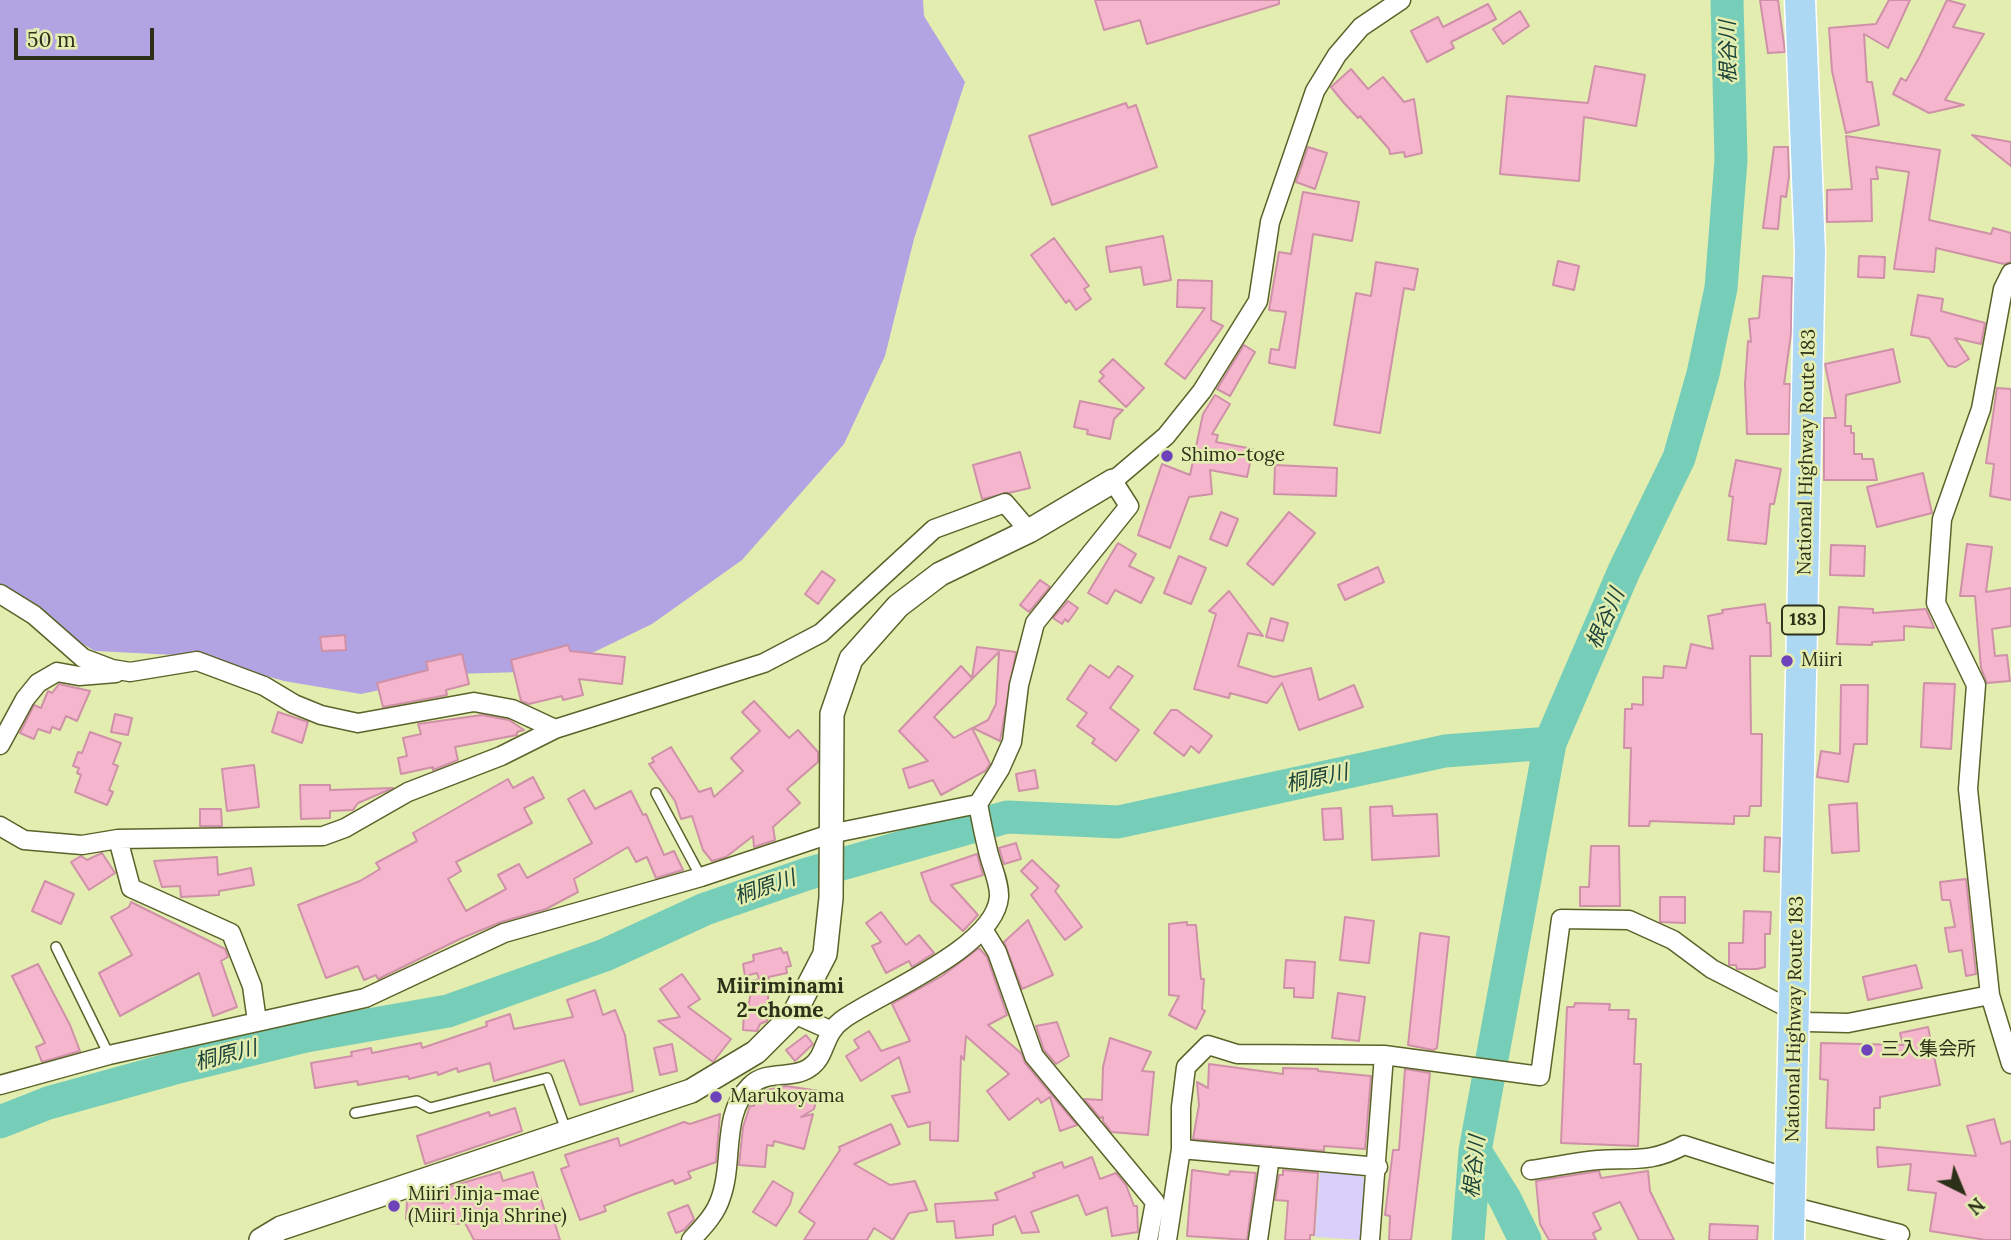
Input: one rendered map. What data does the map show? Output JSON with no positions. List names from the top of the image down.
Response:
{
  "streets": {
    "highway": ["National Highway Route 183", "183"]
  },
  "districts": ["Miiriminami 2-chome"],
  "water": ["根谷川", "桐原川"],
  "places": [
    "Shimo-toge",
    "Miiri",
    "三入集会所",
    "Marukoyama",
    "Miiri Jinja-mae (Miiri Jinja Shrine)"
  ],
  "scale_bar": "50 m",
  "north": "bottom right"
}
